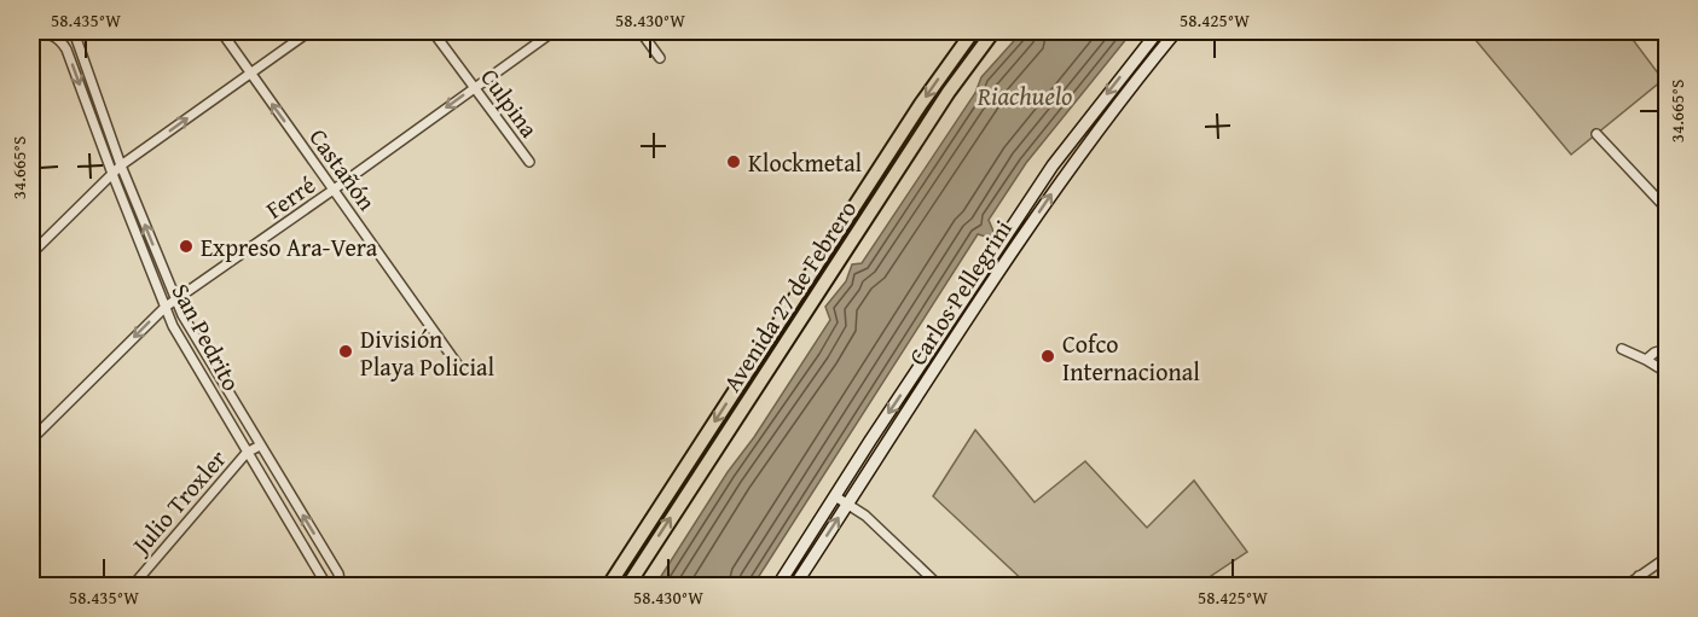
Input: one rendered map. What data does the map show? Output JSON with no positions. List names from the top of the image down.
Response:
{
  "streets": {
    "main road": ["Carlos Pellegrini", "Avenida 27 de Febrero"],
    "street": [
      "Culpina",
      "Castañón",
      "Ferré",
      "San Pedrito",
      "Julio Troxler"
    ]
  },
  "crossings": [
    ["Culpina", "Ferré"],
    ["Castañón", "Ferré"],
    ["Ferré", "San Pedrito"],
    ["San Pedrito", "Julio Troxler"]
  ],
  "one_way": ["Ferré"],
  "water": ["Riachuelo"],
  "places": [
    "Klockmetal",
    "Expreso Ara-Vera",
    "División Playa Policial",
    "Cofco Internacional"
  ],
  "coordinates": [
    "58.435°W",
    "58.430°W",
    "58.425°W",
    "34.665°S"
  ]
}
